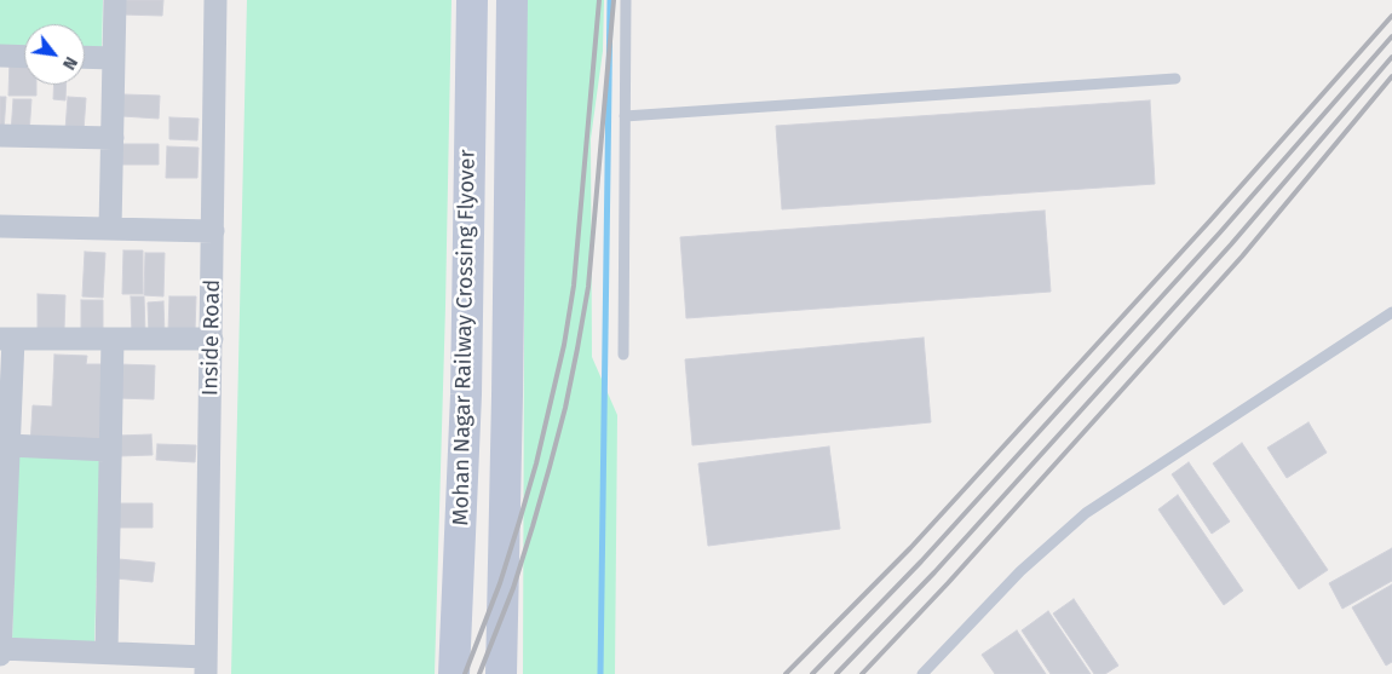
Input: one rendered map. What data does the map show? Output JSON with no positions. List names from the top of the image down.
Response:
{
  "streets": {
    "main road": ["Mohan Nagar Railway Crossing Flyover"],
    "street": ["Inside Road"]
  },
  "north": "bottom right"
}
